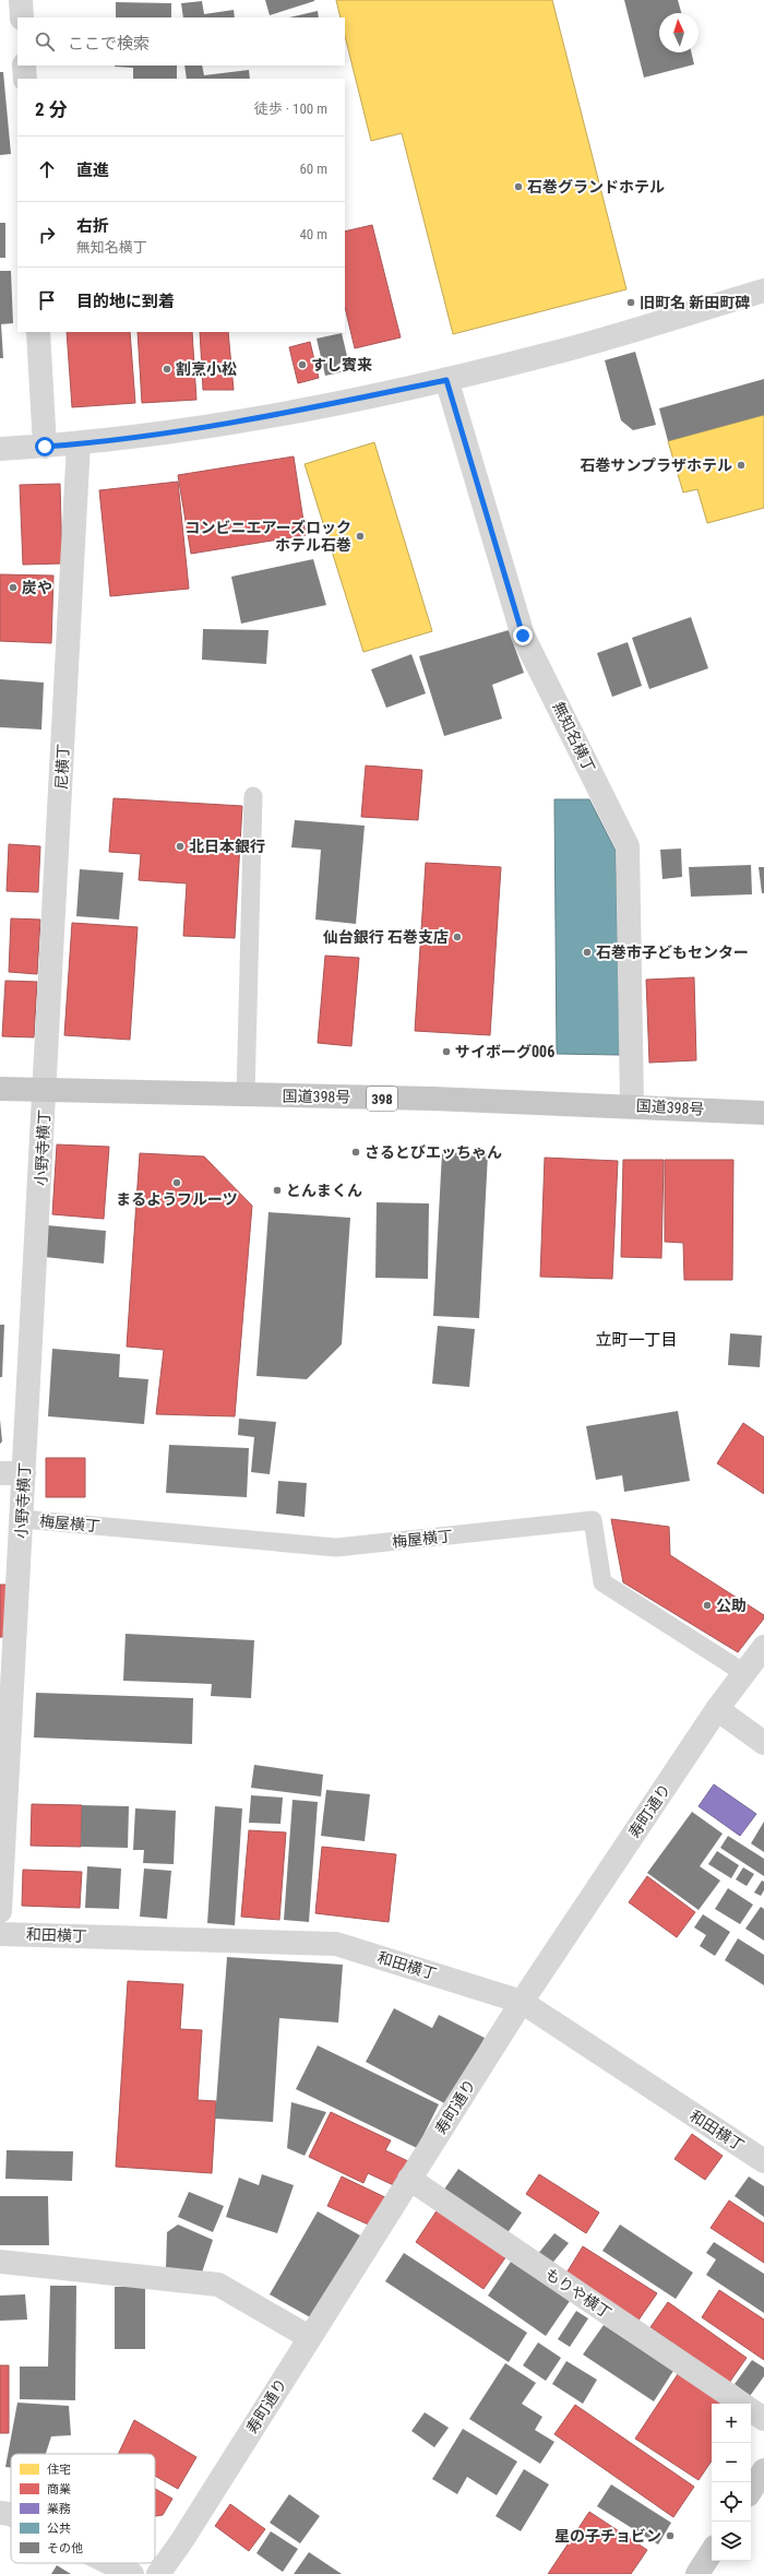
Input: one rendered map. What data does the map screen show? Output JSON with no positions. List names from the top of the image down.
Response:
{
  "streets": {
    "highway": ["国道398号", "398"],
    "street": [
      "無知名横丁",
      "尼横丁",
      "小野寺横丁",
      "寿町通り",
      "和田横丁",
      "もりや横丁"
    ],
    "lane": ["梅屋横丁"]
  },
  "crossings": [
    ["無知名横丁", "国道398号"],
    ["尼横丁", "国道398号"],
    ["尼横丁", "小野寺横丁"],
    ["国道398号", "小野寺横丁"],
    ["小野寺横丁", "梅屋横丁"],
    ["梅屋横丁", "寿町通り"],
    ["寿町通り", "和田横丁"],
    ["寿町通り", "もりや横丁"]
  ],
  "districts": ["立町一丁目"],
  "places": [
    "石巻グランドホテル",
    "旧町名 新田町碑",
    "すし賓来",
    "割烹小松",
    "石巻サンプラザホテル",
    "コンビニエアーズロック ホテル石巻",
    "炭や",
    "北日本銀行",
    "仙台銀行 石巻支店",
    "石巻市子どもセンター",
    "サイボーグ006",
    "さるとびエッちゃん",
    "まるようフルーツ",
    "とんまくん",
    "公助",
    "星の子チョビン"
  ],
  "legend": [
    "住宅",
    "商業",
    "業務",
    "公共",
    "その他"
  ],
  "north": "top",
  "page": {
    "search": "ここで検索",
    "heading": ["2 分", "徒歩 · 100 m"],
    "list": [
      ["直進", "60 m"],
      ["右折", "無知名横丁", "40 m"],
      "目的地に到着"
    ],
    "map_buttons": ["+", "−"]
  }
}
